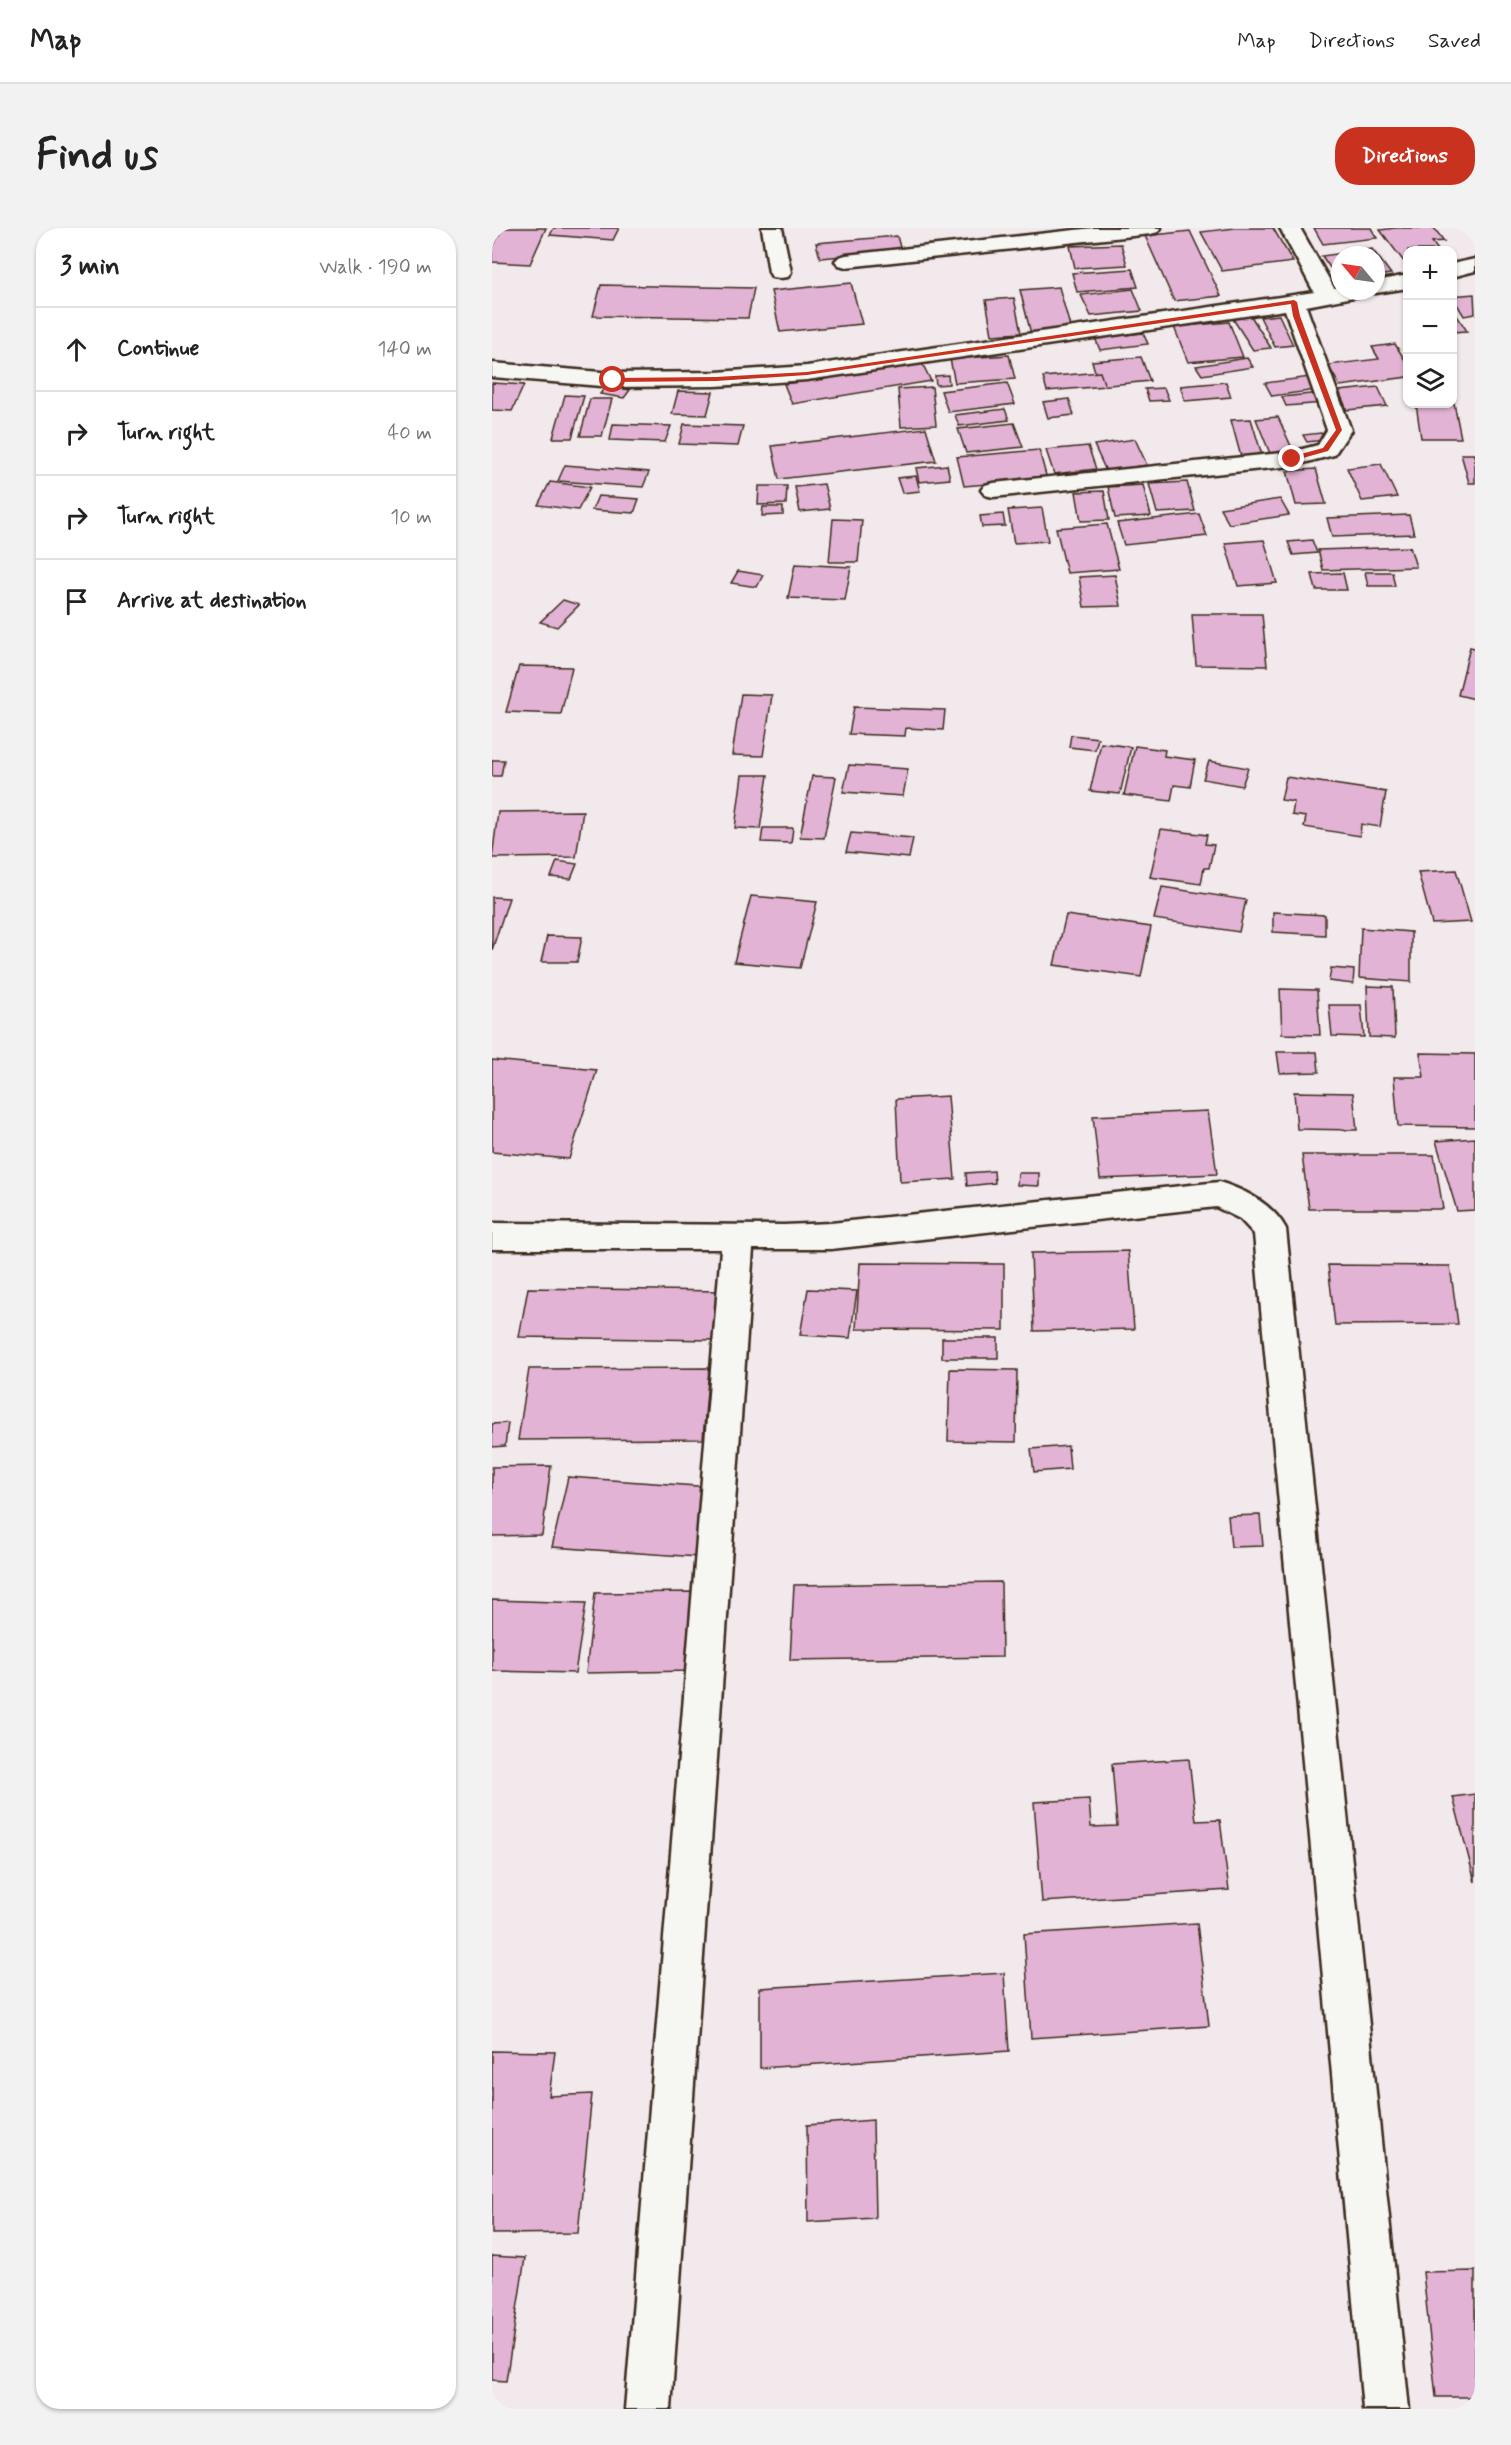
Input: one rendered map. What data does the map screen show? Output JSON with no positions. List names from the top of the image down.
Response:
{
  "north": "top left",
  "page": {
    "header": "Map",
    "nav": ["Map", "Directions", "Saved"],
    "buttons": "Directions",
    "title": "Find us",
    "heading": ["3 min", "Walk · 190 m"],
    "map_buttons": ["+", "−"],
    "list": [
      ["Continue", "140 m"],
      ["Turn right", "40 m"],
      ["Turn right", "10 m"],
      "Arrive at destination"
    ]
  }
}
